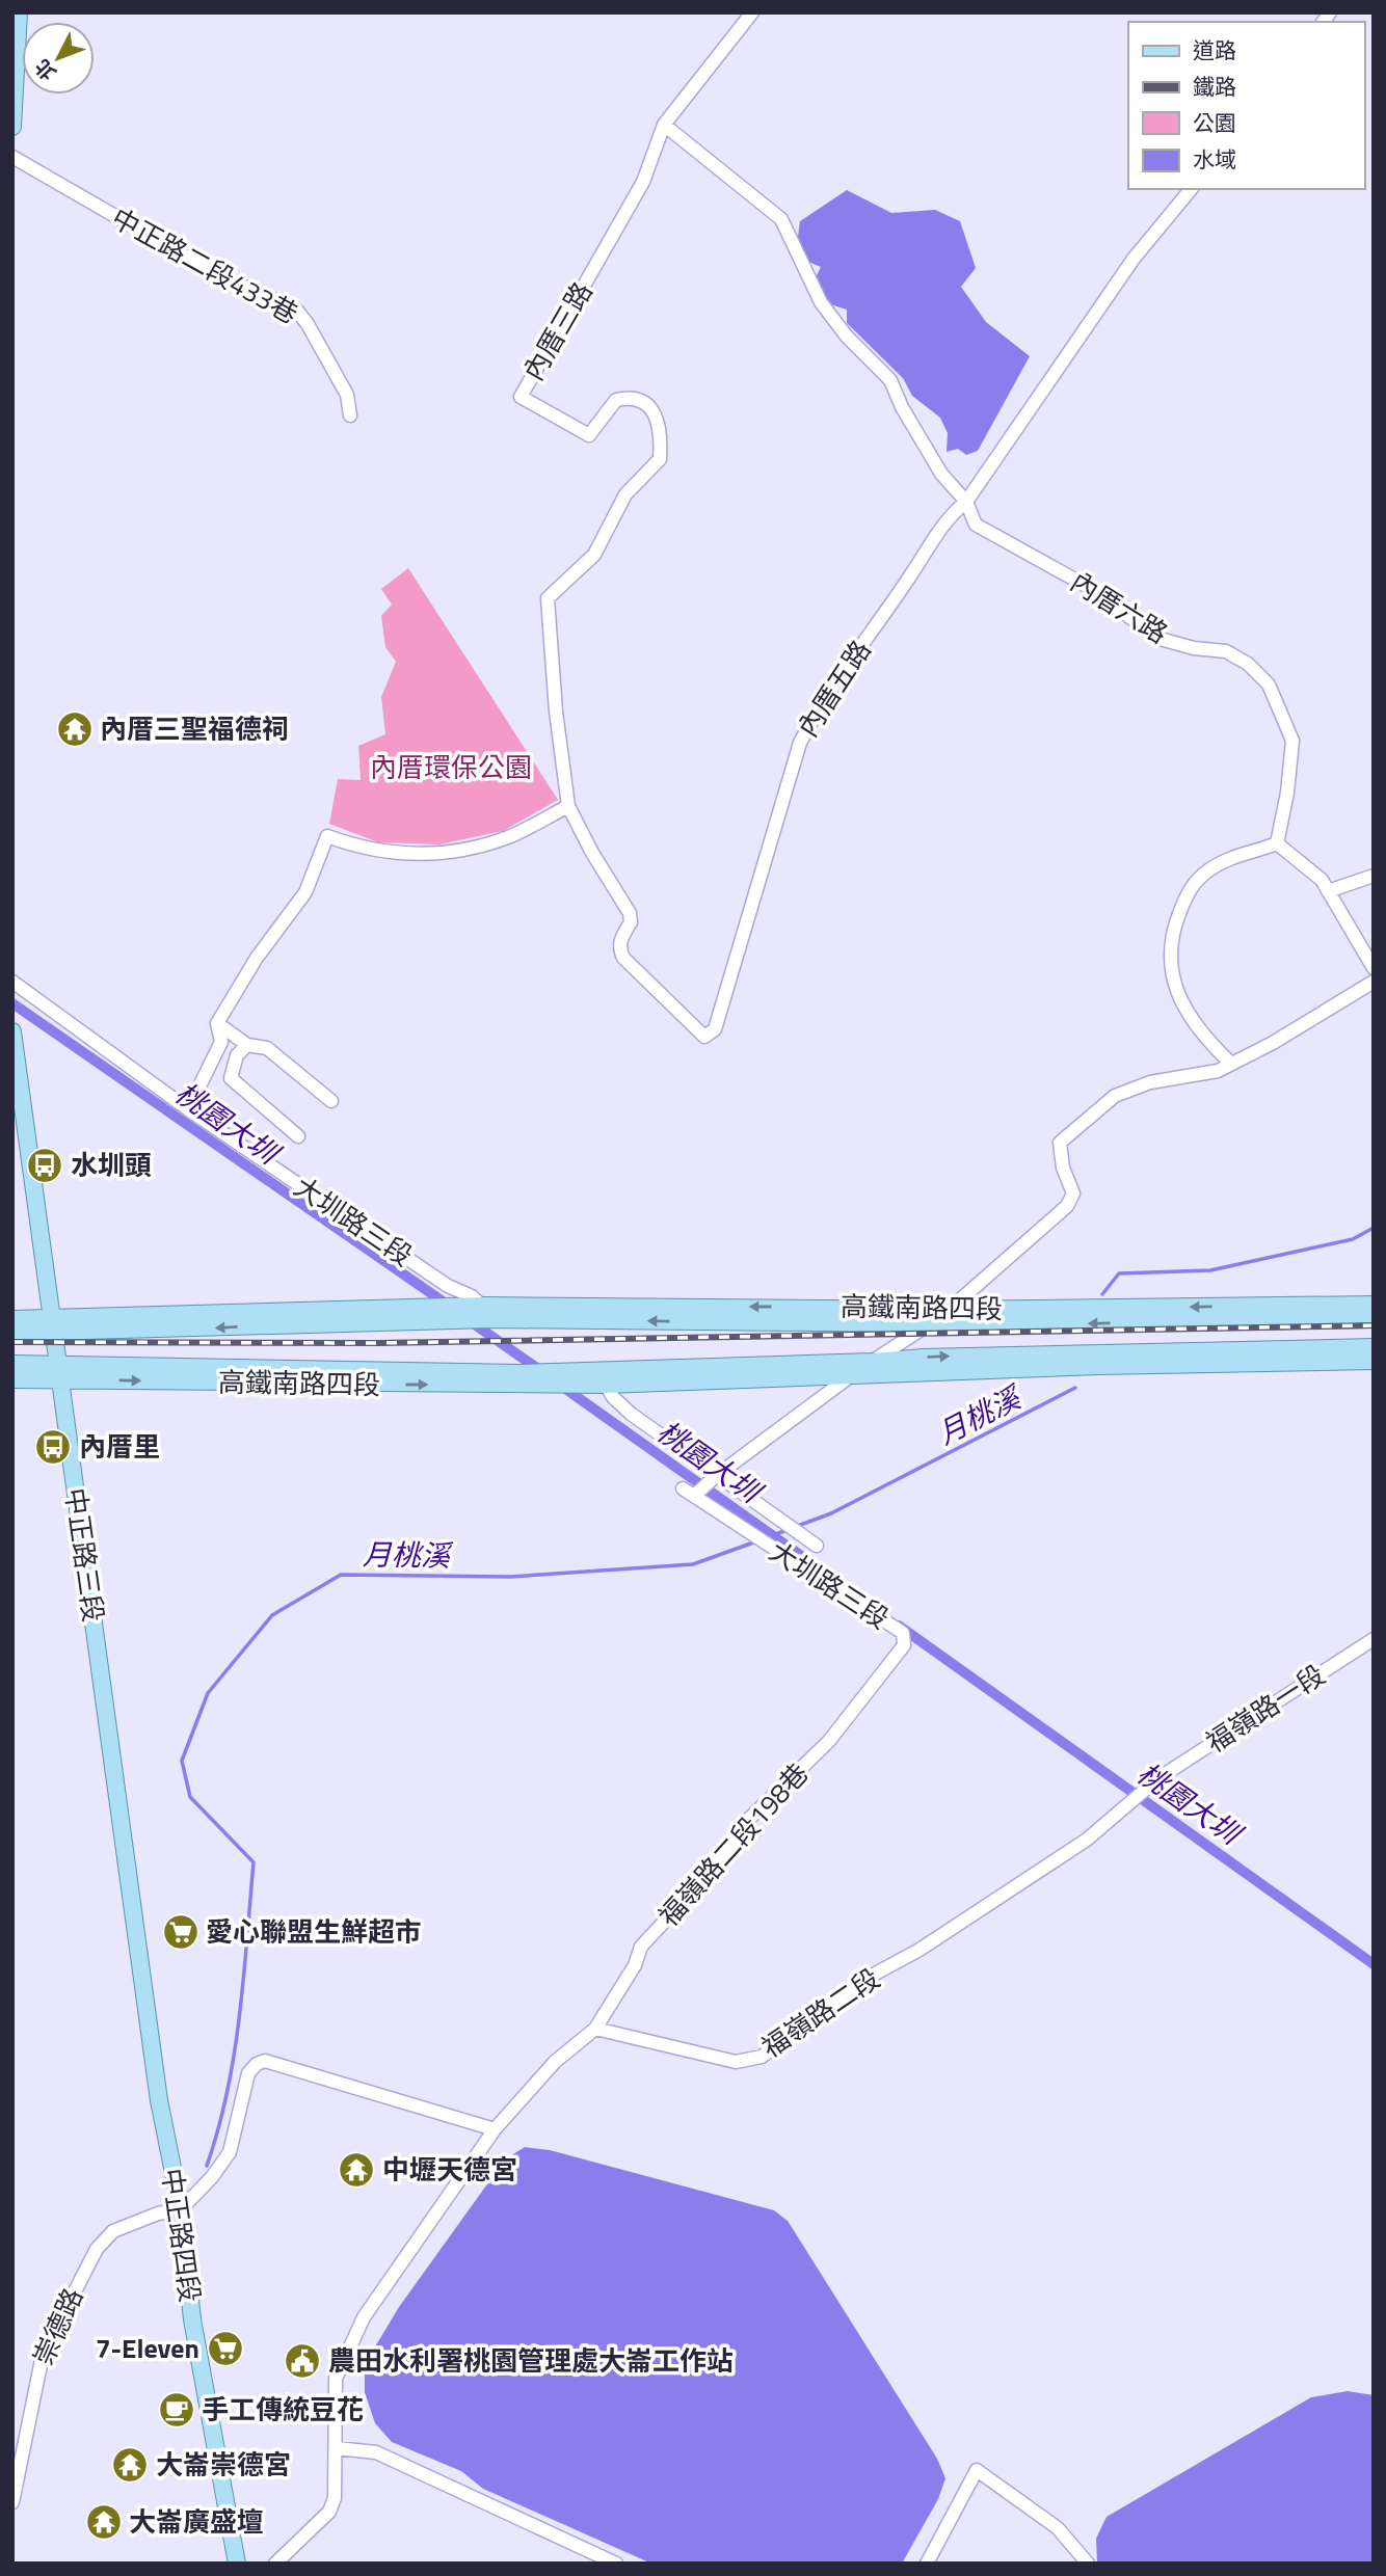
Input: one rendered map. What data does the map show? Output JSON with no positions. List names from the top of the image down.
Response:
{
  "streets": {
    "main road": ["高鐵南路四段", "中正路三段", "中正路四段"],
    "street": [
      "中正路二段433巷",
      "內厝三路",
      "內厝六路",
      "內厝五路",
      "大圳路三段",
      "福嶺路一段",
      "福嶺路二段198巷",
      "福嶺路二段",
      "崇德路"
    ]
  },
  "crossings": [
    ["內厝三路", "內厝六路"],
    ["內厝三路", "內厝五路"],
    ["內厝六路", "內厝五路"],
    ["大圳路三段", "高鐵南路四段"],
    ["大圳路三段", "福嶺路二段198巷"],
    ["高鐵南路四段", "中正路三段"],
    ["中正路三段", "中正路四段"],
    ["福嶺路一段", "福嶺路二段"],
    ["福嶺路二段198巷", "福嶺路二段"],
    ["中正路四段", "崇德路"]
  ],
  "water": ["桃園大圳", "月桃溪"],
  "parks": ["內厝環保公園"],
  "places": {
    "temple": [
      "內厝三聖福德祠",
      "中壢天德宮",
      "大崙崇德宮",
      "大崙廣盛壇"
    ],
    "bus stop": ["水圳頭", "內厝里"],
    "supermarket": ["愛心聯盟生鮮超市", "7-Eleven"],
    "public building": ["農田水利署桃園管理處大崙工作站"],
    "cafe": ["手工傳統豆花"]
  },
  "legend": [
    "道路",
    "鐵路",
    "公園",
    "水域"
  ],
  "north": "bottom left"
}
